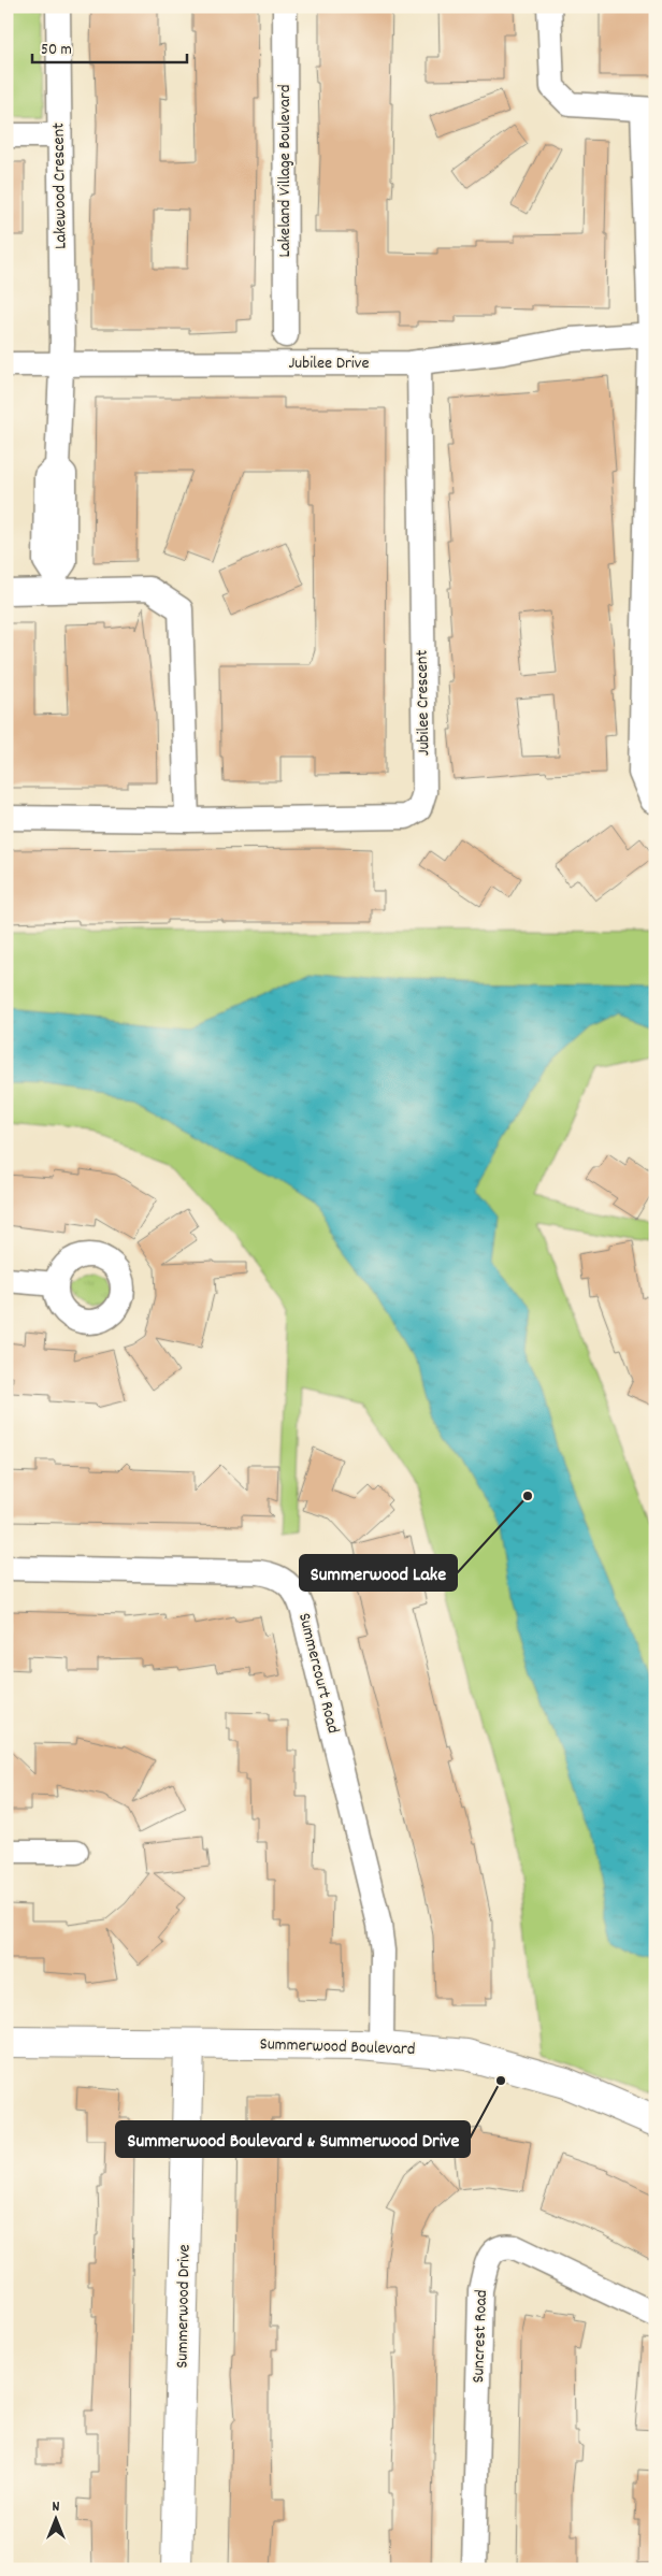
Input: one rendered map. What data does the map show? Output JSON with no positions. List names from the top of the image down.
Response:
{
  "streets": {
    "street": [
      "Lakeland Village Boulevard",
      "Lakewood Crescent",
      "Jubilee Drive",
      "Jubilee Crescent",
      "Summercourt Road",
      "Summerwood Boulevard",
      "Summerwood Drive",
      "Suncrest Road"
    ]
  },
  "crossings": [
    ["Lakewood Crescent", "Jubilee Drive"],
    ["Jubilee Drive", "Jubilee Crescent"],
    ["Summercourt Road", "Summerwood Boulevard"],
    ["Summerwood Boulevard", "Summerwood Drive"]
  ],
  "places": ["Summerwood Lake", "Summerwood Boulevard & Summerwood Drive"],
  "scale_bar": "50 m",
  "north": "top"
}
